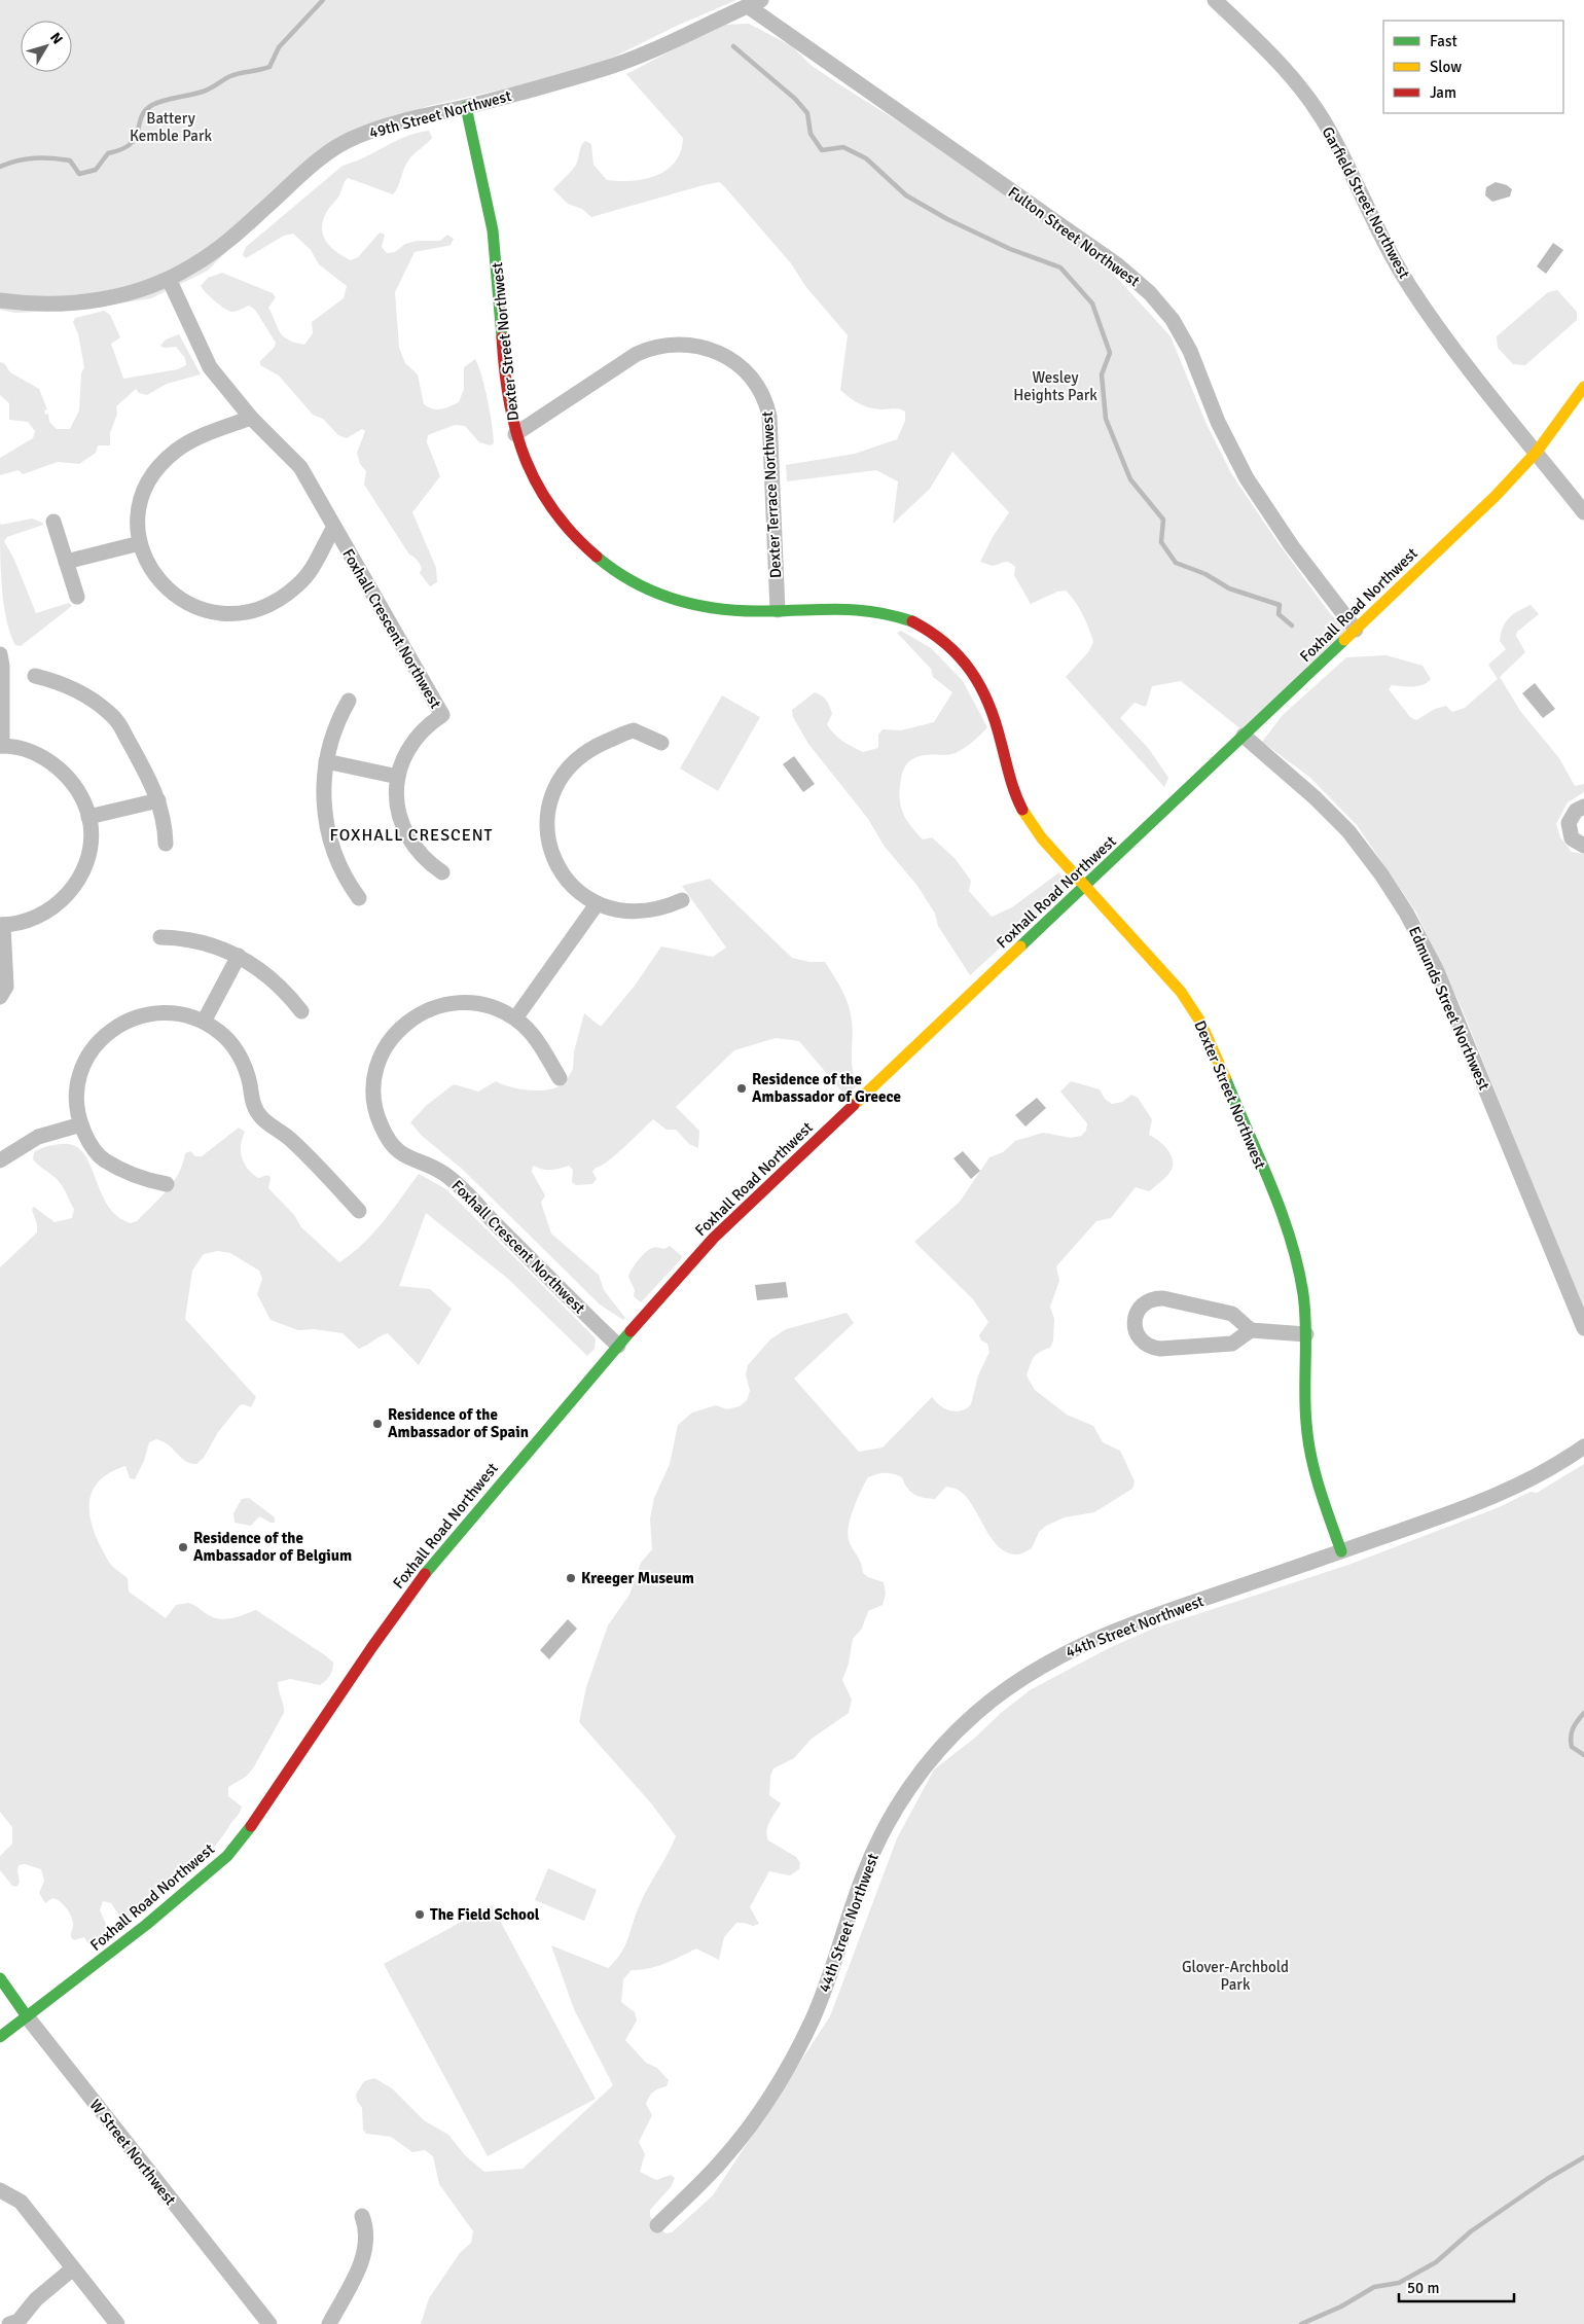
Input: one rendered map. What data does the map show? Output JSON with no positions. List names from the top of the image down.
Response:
{
  "streets": {
    "main road": ["Dexter Street Northwest", "Foxhall Road Northwest", "W Street Northwest"],
    "street": [
      "49th Street Northwest",
      "Garfield Street Northwest",
      "Fulton Street Northwest",
      "Dexter Terrace Northwest",
      "Foxhall Crescent Northwest",
      "Edmunds Street Northwest",
      "44th Street Northwest"
    ]
  },
  "crossings": [
    ["49th Street Northwest", "Fulton Street Northwest"],
    ["49th Street Northwest", "Dexter Street Northwest"],
    ["49th Street Northwest", "Foxhall Crescent Northwest"],
    ["Garfield Street Northwest", "Foxhall Road Northwest"],
    ["Fulton Street Northwest", "Foxhall Road Northwest"],
    ["Dexter Street Northwest", "Dexter Terrace Northwest"],
    ["Dexter Street Northwest", "Foxhall Road Northwest"],
    ["Dexter Street Northwest", "44th Street Northwest"],
    ["Foxhall Road Northwest", "Foxhall Crescent Northwest"],
    ["Foxhall Road Northwest", "Edmunds Street Northwest"],
    ["Foxhall Road Northwest", "W Street Northwest"]
  ],
  "districts": ["FOXHALL CRESCENT"],
  "parks": ["Battery Kemble Park", "Wesley Heights Park", "Glover-Archbold Park"],
  "places": [
    "Residence of the Ambassador of Greece",
    "Residence of the Ambassador of Spain",
    "Residence of the Ambassador of Belgium",
    "Kreeger Museum",
    "The Field School"
  ],
  "legend": ["Fast", "Slow", "Jam"],
  "scale_bar": "50 m",
  "north": "top right"
}
